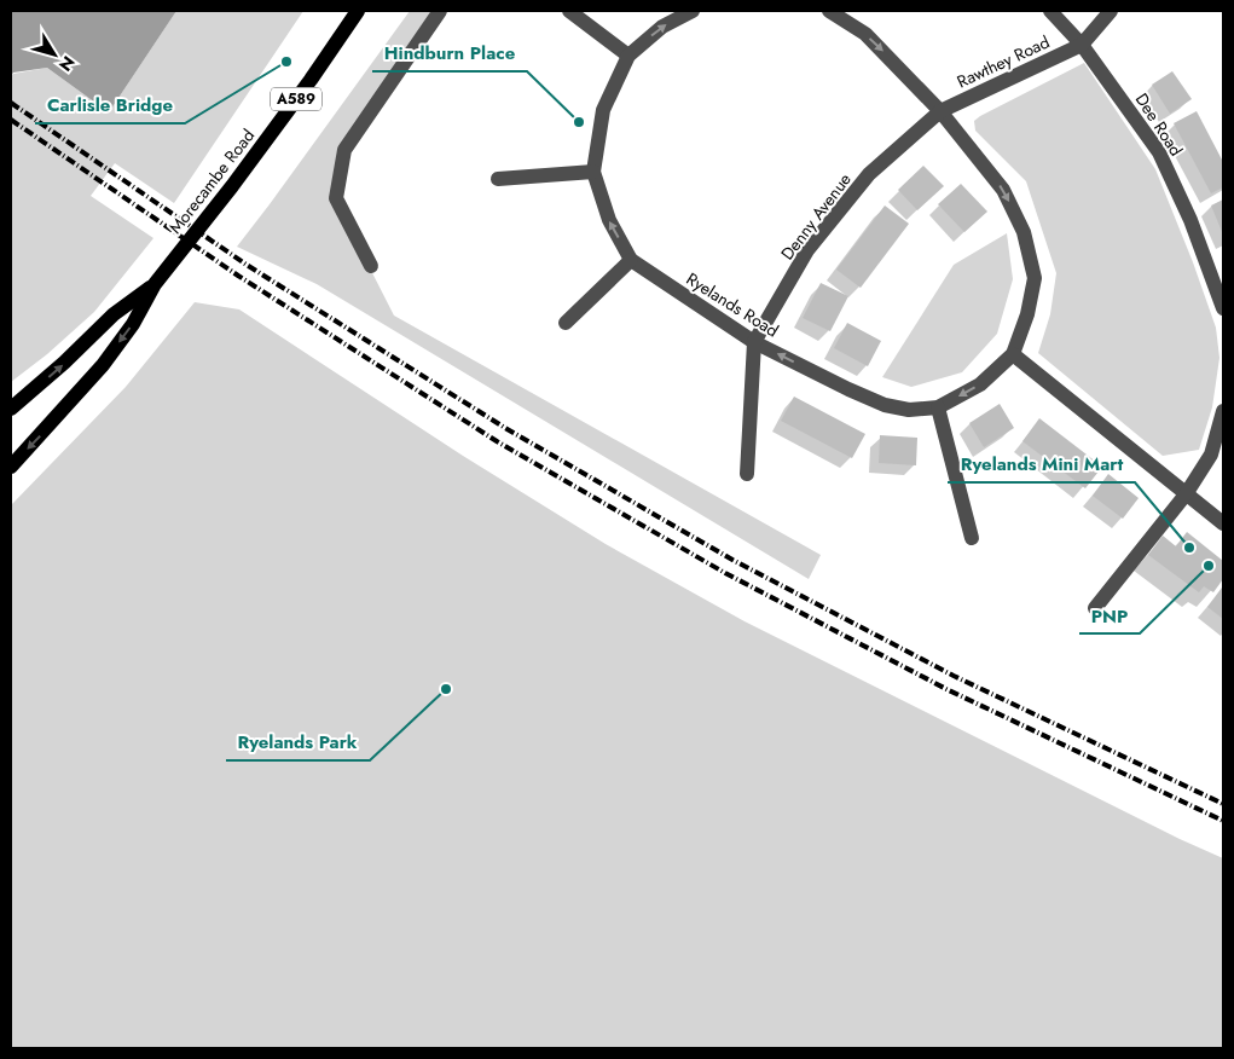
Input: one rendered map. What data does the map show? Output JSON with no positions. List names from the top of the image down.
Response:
{
  "streets": {
    "main road": ["A589", "Morecambe Road"],
    "street": [
      "Rawthey Road",
      "Dee Road",
      "Denny Avenue",
      "Ryelands Road"
    ]
  },
  "crossings": [
    ["Rawthey Road", "Dee Road"],
    ["Rawthey Road", "Denny Avenue"],
    ["Rawthey Road", "Ryelands Road"],
    ["Denny Avenue", "Ryelands Road"]
  ],
  "places": [
    "Carlisle Bridge",
    "Hindburn Place",
    "Ryelands Mini Mart",
    "PNP",
    "Ryelands Park"
  ],
  "north": "bottom right"
}
